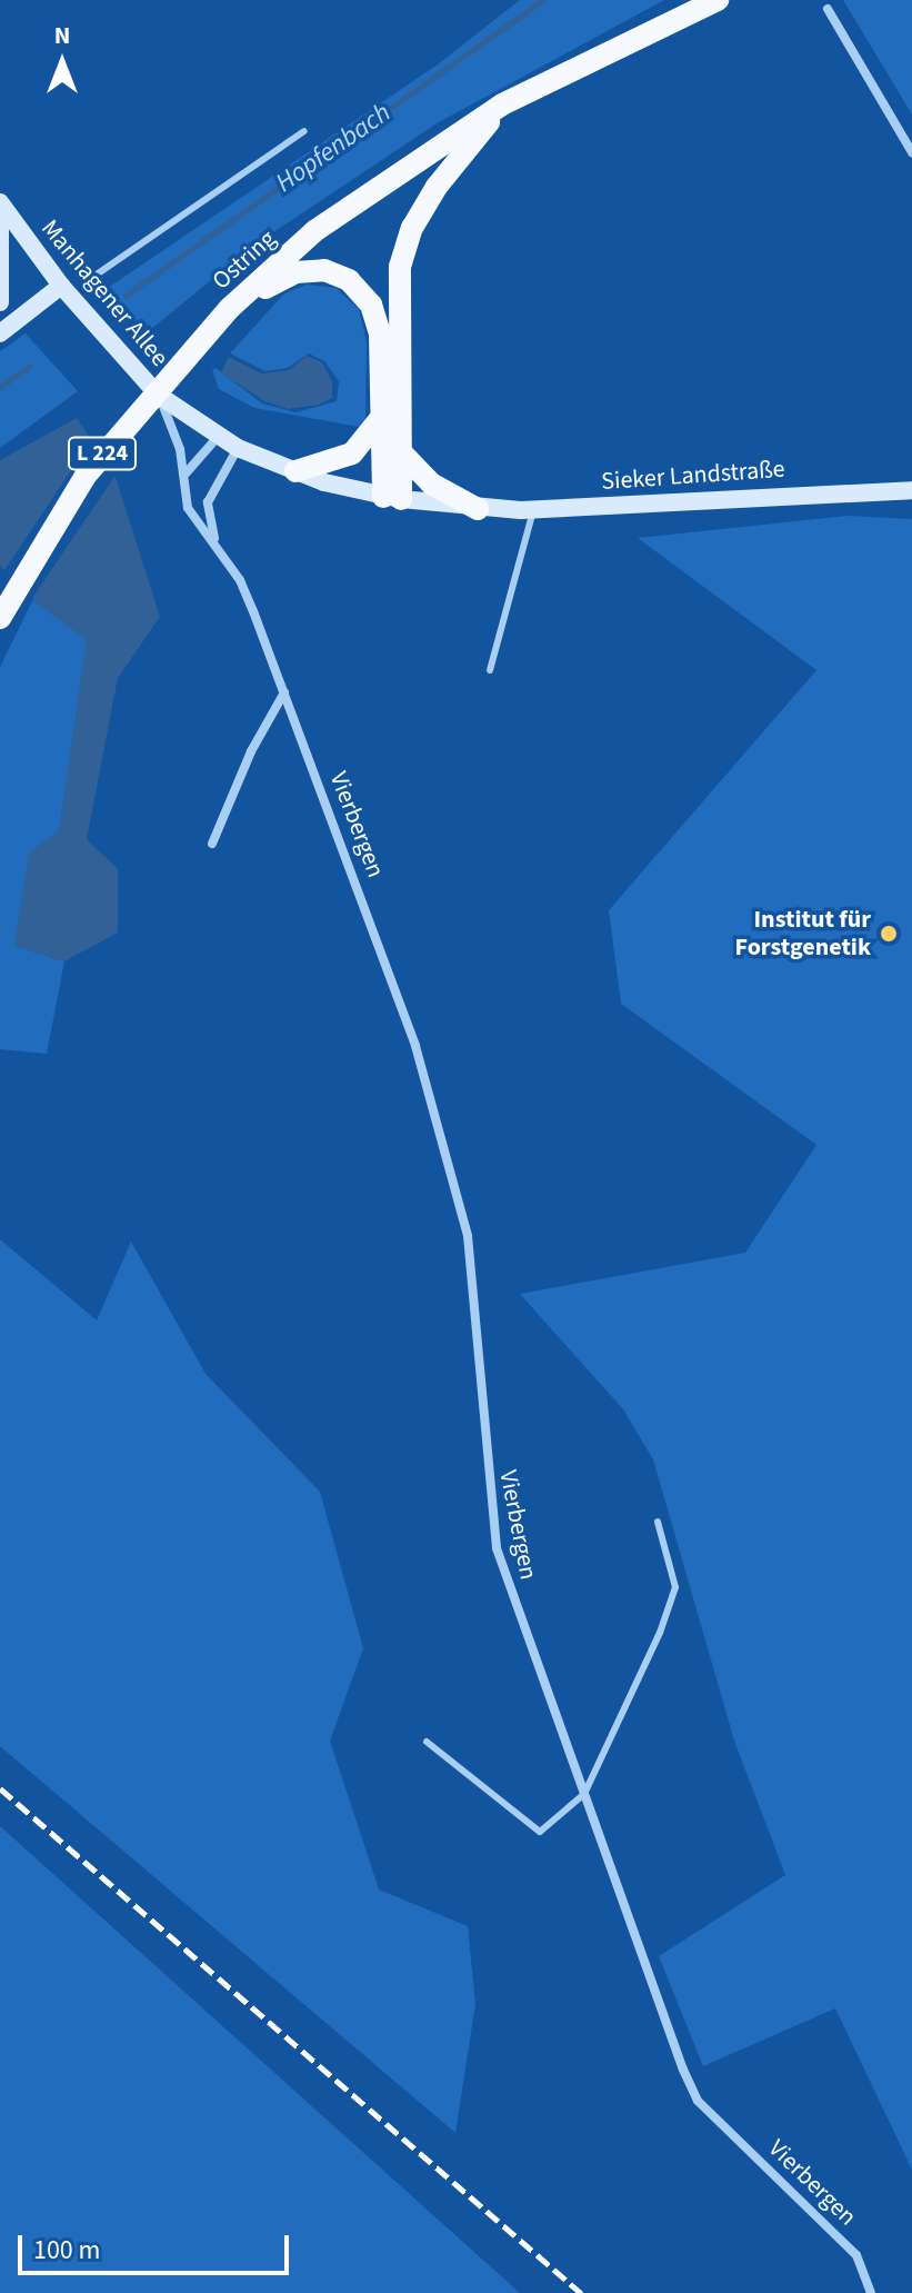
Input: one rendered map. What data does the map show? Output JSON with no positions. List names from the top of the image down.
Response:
{
  "streets": {
    "main road": [
      "Ostring",
      "Manhagener Allee",
      "L 224",
      "Sieker Landstraße"
    ],
    "street": ["Vierbergen"]
  },
  "crossings": [
    ["Manhagener Allee", "Sieker Landstraße"],
    ["Manhagener Allee", "Vierbergen"]
  ],
  "water": ["Hopfenbach"],
  "places": ["Institut für Forstgenetik"],
  "scale_bar": "100 m",
  "north": "top"
}
